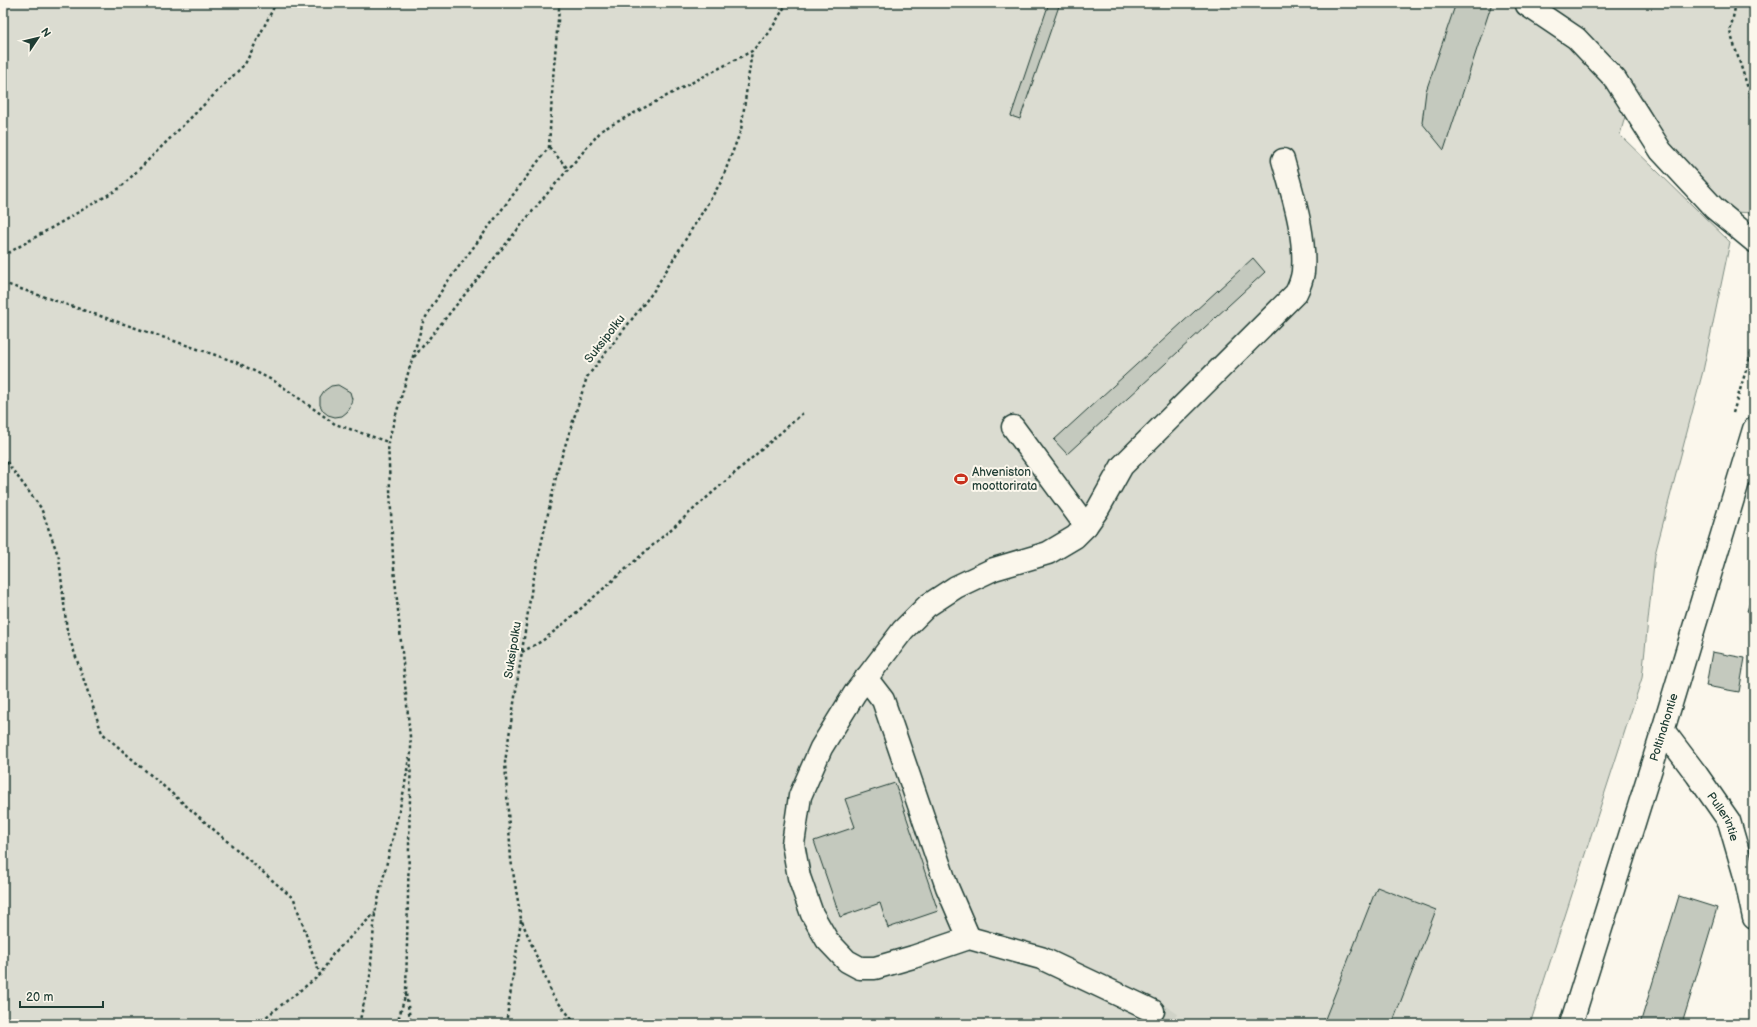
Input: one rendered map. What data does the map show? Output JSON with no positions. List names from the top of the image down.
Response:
{
  "streets": {
    "street": ["Poltinahontie", "Pullerintie"],
    "path": ["Suksipolku"]
  },
  "crossings": [
    ["Poltinahontie", "Pullerintie"]
  ],
  "places": {
    "sports": ["Ahveniston moottorirata"]
  },
  "scale_bar": "20 m",
  "north": "top right"
}
